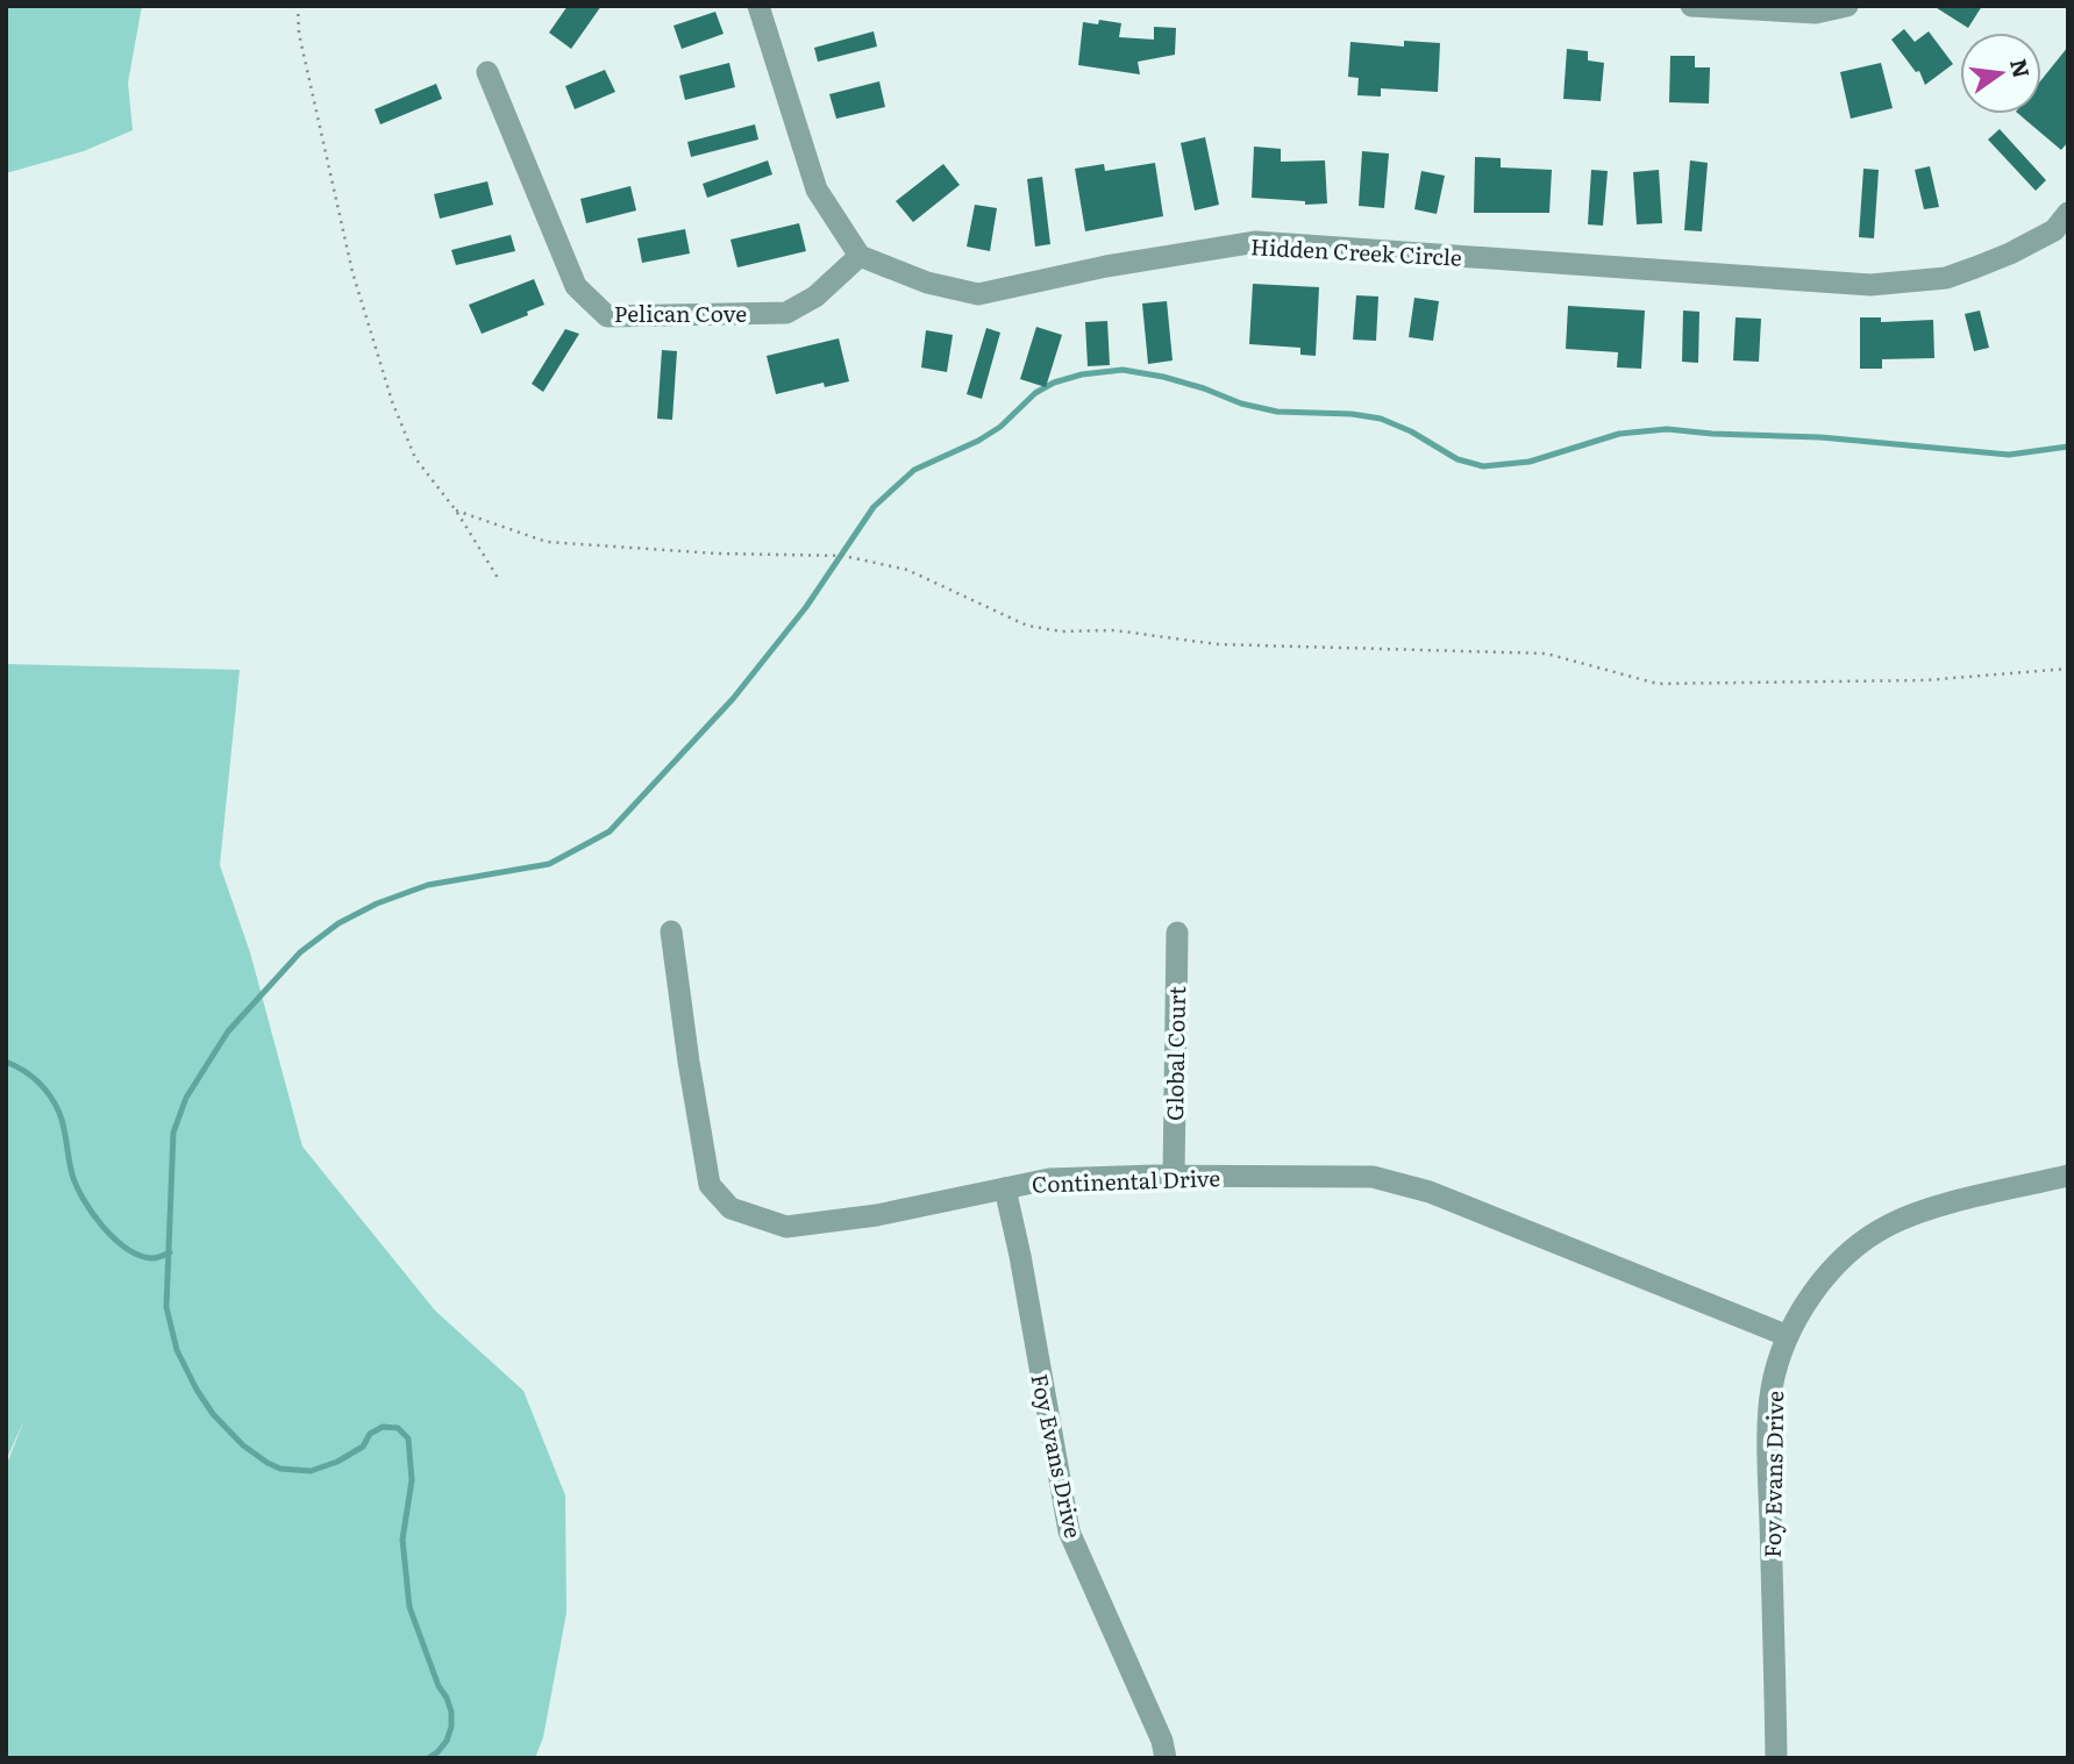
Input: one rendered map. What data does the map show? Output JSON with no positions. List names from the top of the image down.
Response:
{
  "streets": {
    "street": [
      "Hidden Creek Circle",
      "Pelican Cove",
      "Global Court",
      "Continental Drive",
      "Foy Evans Drive"
    ]
  },
  "crossings": [
    ["Hidden Creek Circle", "Pelican Cove"],
    ["Global Court", "Continental Drive"],
    ["Continental Drive", "Foy Evans Drive"]
  ],
  "north": "right"
}
